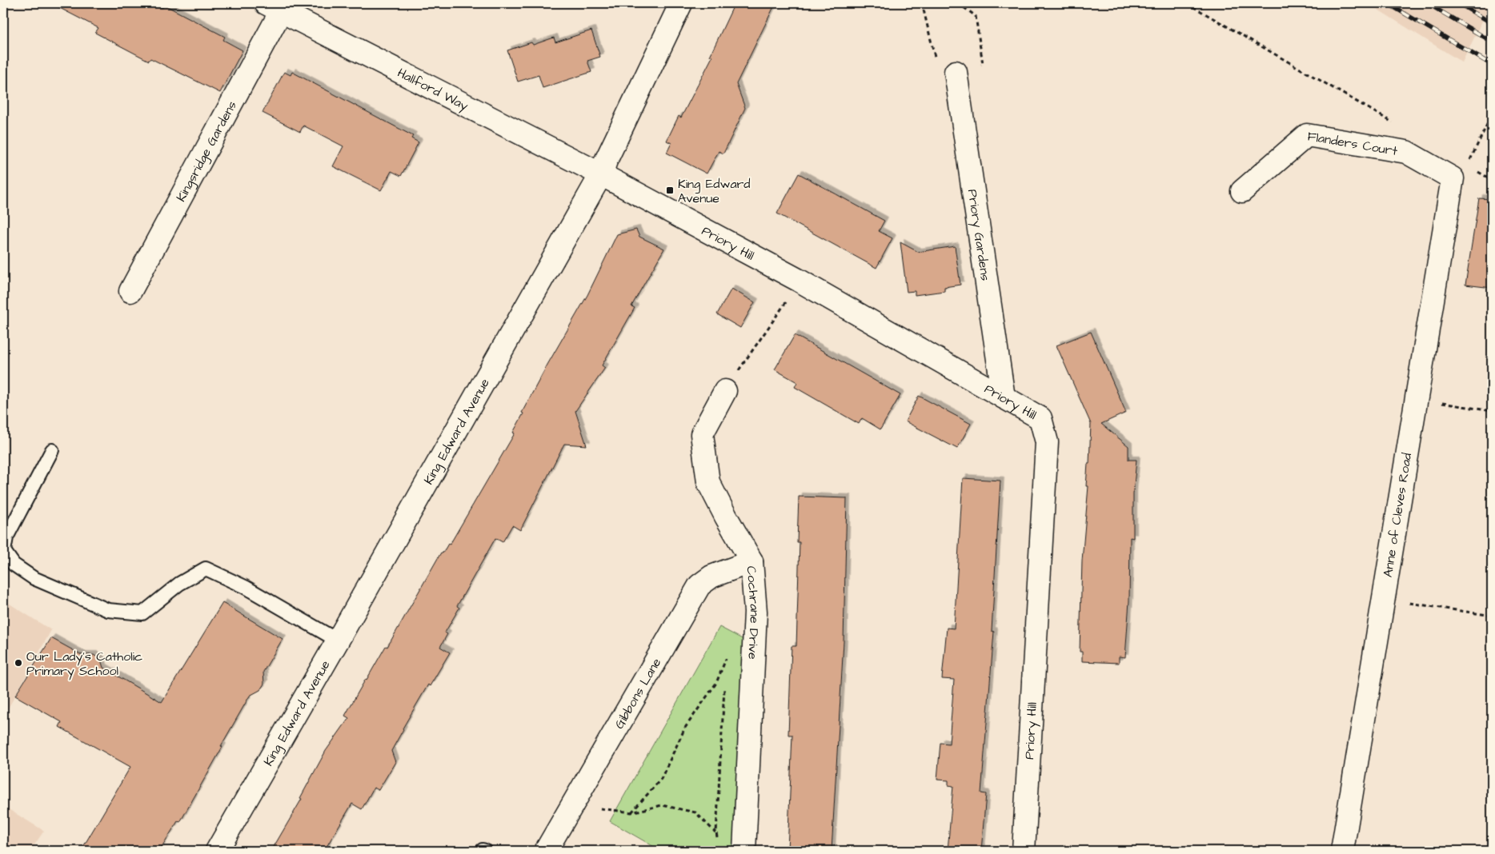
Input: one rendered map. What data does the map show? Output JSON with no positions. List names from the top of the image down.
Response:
{
  "streets": {
    "street": [
      "Hallford Way",
      "Flanders Court",
      "Kingsridge Gardens",
      "Priory Gardens",
      "Priory Hill",
      "King Edward Avenue",
      "Anne of Cleves Road",
      "Cochrane Drive",
      "Gibbons Lane"
    ]
  },
  "crossings": [
    ["Hallford Way", "Kingsridge Gardens"],
    ["Hallford Way", "Priory Hill"],
    ["Hallford Way", "King Edward Avenue"],
    ["Flanders Court", "Anne of Cleves Road"],
    ["Priory Gardens", "Priory Hill"],
    ["Priory Hill", "King Edward Avenue"],
    ["Cochrane Drive", "Gibbons Lane"]
  ],
  "places": {
    "transit": ["King Edward Avenue"],
    "other": ["Our Lady's Catholic Primary School"]
  }
}
